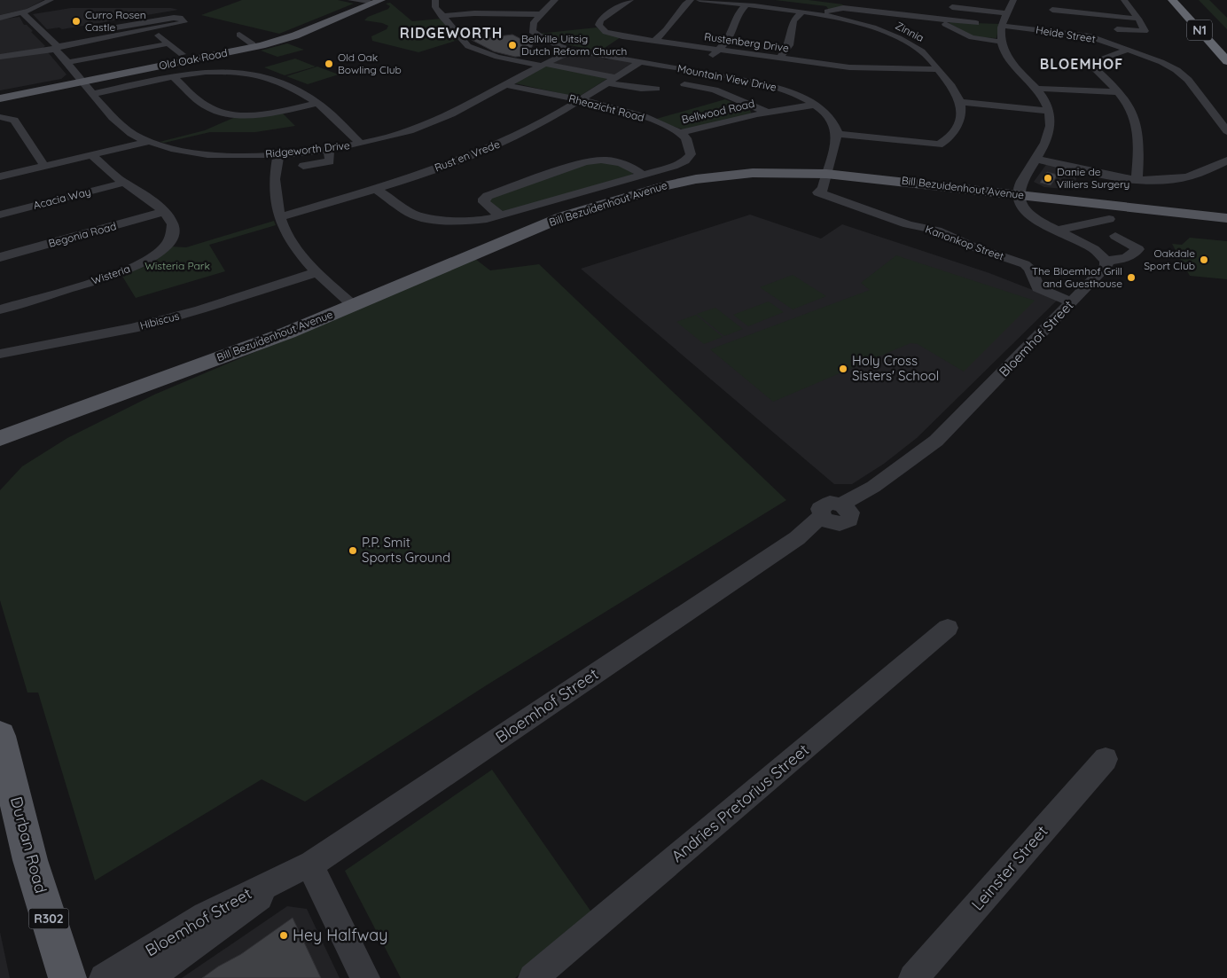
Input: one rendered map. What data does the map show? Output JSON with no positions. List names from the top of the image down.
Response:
{
  "streets": {
    "highway": ["N1"],
    "main road": [
      "Old Oak Road",
      "Bill Bezuidenhout Avenue",
      "Durban Road",
      "R302"
    ],
    "street": [
      "Zinnia",
      "Heide Street",
      "Rustenberg Drive",
      "Mountain View Drive",
      "Rheazicht Road",
      "Bellwood Road",
      "Ridgeworth Drive",
      "Rust en Vrede",
      "Acacia Way",
      "Begonia Road",
      "Kanonkop Street",
      "Wisteria",
      "Hibiscus",
      "Bloemhof Street",
      "Andries Pretorius Street",
      "Leinster Street"
    ]
  },
  "crossings": [
    ["Zinnia", "Rustenberg Drive"],
    ["Old Oak Road", "Ridgeworth Drive"],
    ["Mountain View Drive", "Bellwood Road"],
    ["Mountain View Drive", "Ridgeworth Drive"],
    ["Mountain View Drive", "Rust en Vrede"],
    ["Rheazicht Road", "Bellwood Road"],
    ["Rheazicht Road", "Ridgeworth Drive"],
    ["Rheazicht Road", "Rust en Vrede"],
    ["Bill Bezuidenhout Avenue", "Kanonkop Street"],
    ["Acacia Way", "Wisteria"],
    ["Begonia Road", "Wisteria"],
    ["Kanonkop Street", "Bloemhof Street"]
  ],
  "districts": ["RIDGEWORTH", "BLOEMHOF"],
  "parks": ["Wisteria Park"],
  "places": [
    "Curro Rosen Castle",
    "Bellville Uitsig Dutch Reform Church",
    "Old Oak Bowling Club",
    "Danie de Villiers Surgery",
    "Oakdale Sport Club",
    "The Bloemhof Grill and Guesthouse",
    "Holy Cross Sisters' School",
    "P.P. Smit Sports Ground",
    "Hey Halfway"
  ]
}
